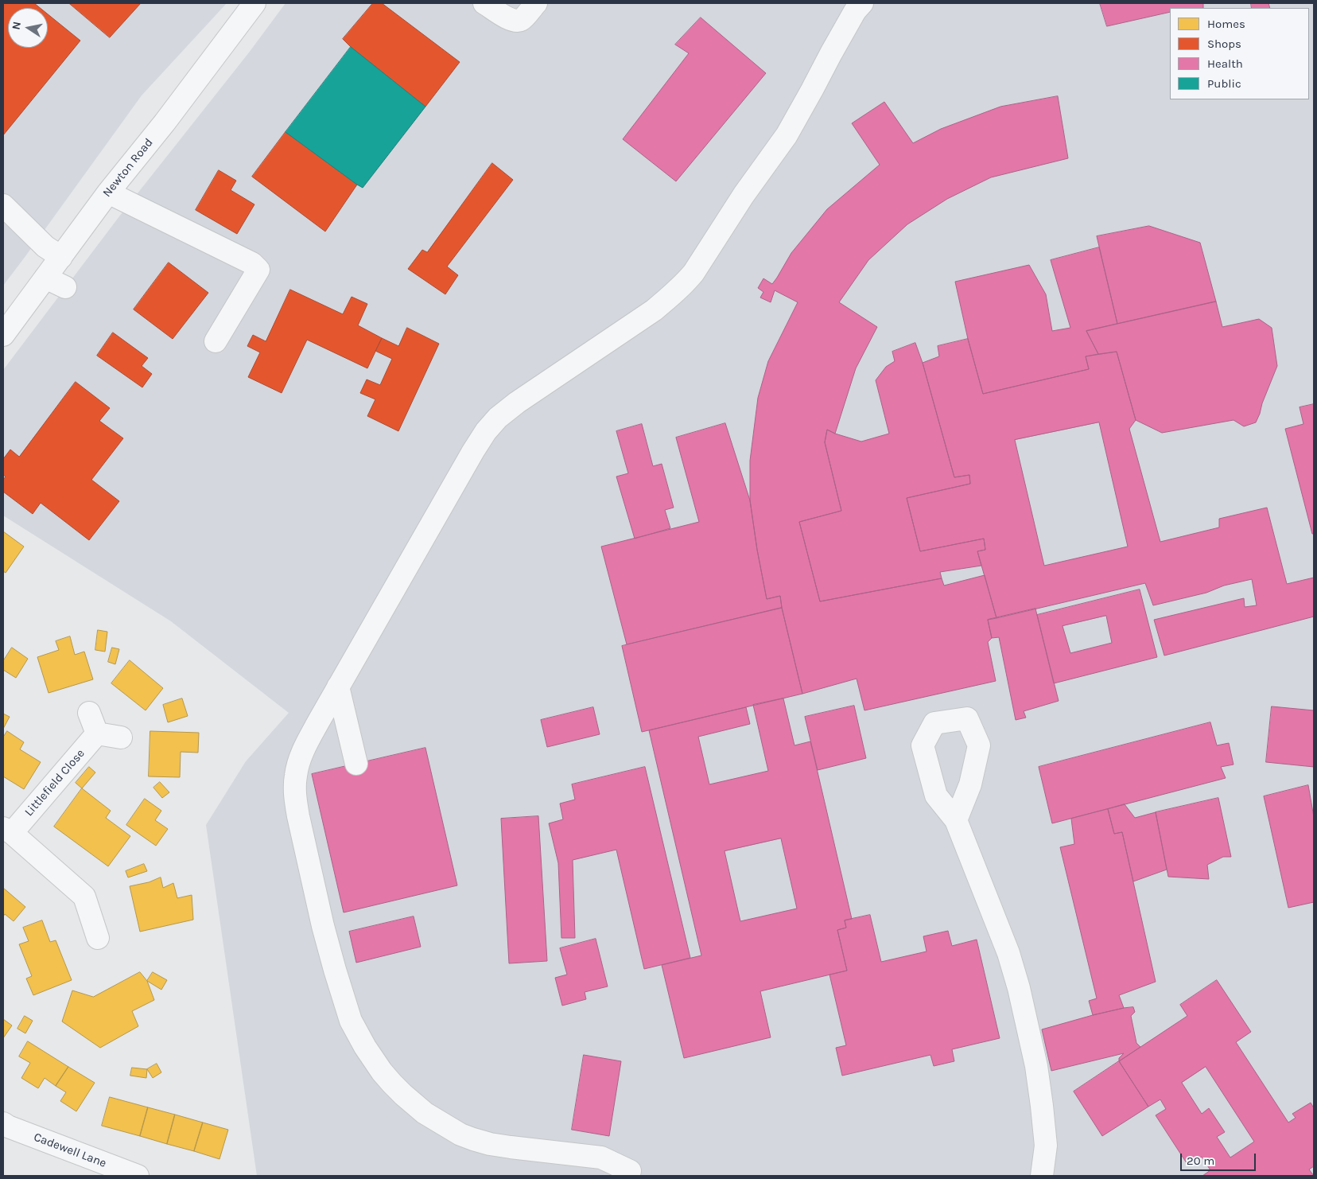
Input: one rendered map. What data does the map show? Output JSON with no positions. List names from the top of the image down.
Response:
{
  "streets": {
    "street": ["Newton Road", "Littlefield Close", "Cadewell Lane"]
  },
  "legend": [
    "Homes",
    "Shops",
    "Health",
    "Public"
  ],
  "scale_bar": "20 m",
  "north": "left"
}
